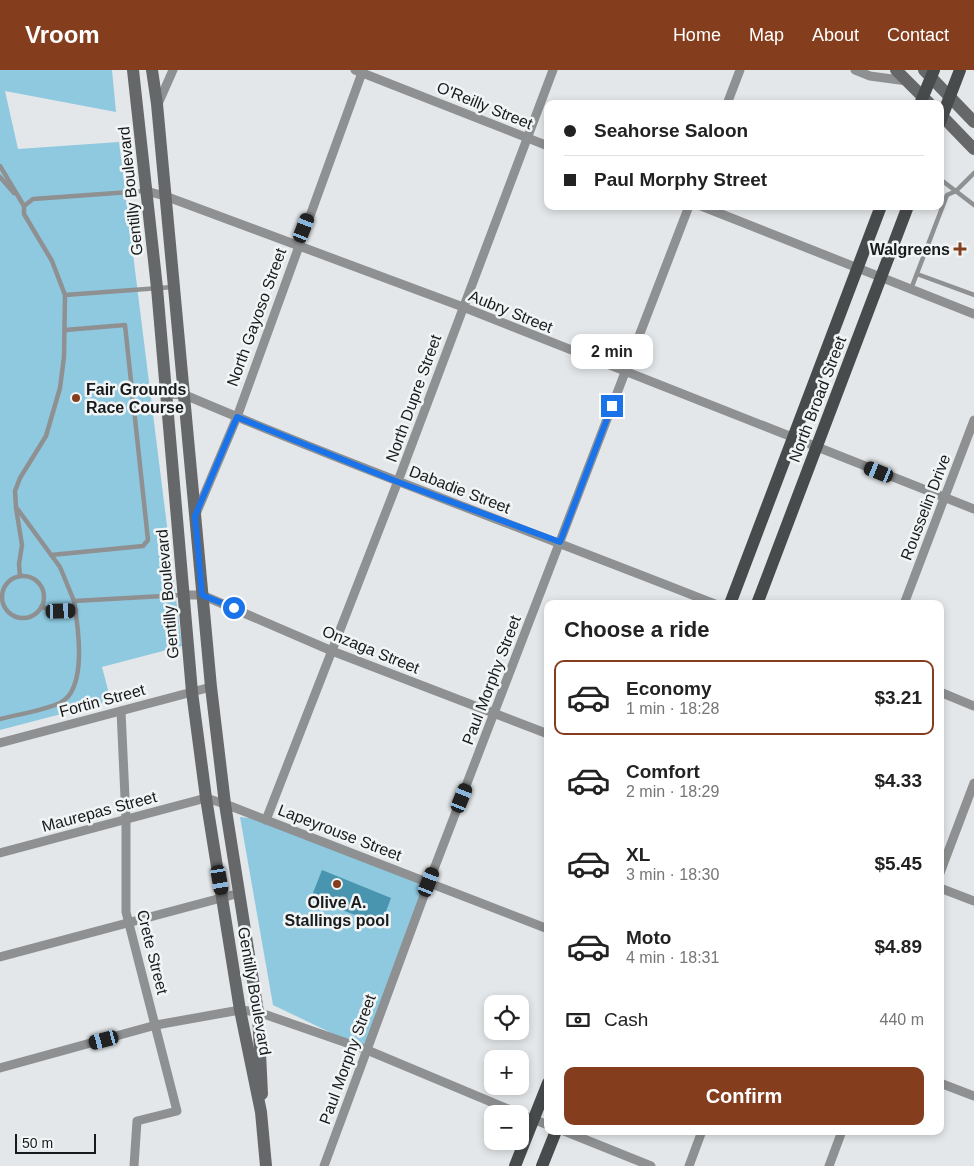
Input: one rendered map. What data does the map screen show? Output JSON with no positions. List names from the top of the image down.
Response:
{
  "streets": {
    "main road": ["Gentilly Boulevard", "North Broad Street"],
    "street": [
      "O'Reilly Street",
      "Aubry Street",
      "North Gayoso Street",
      "North Dupre Street",
      "Dabadie Street",
      "Rousselin Drive",
      "Onzaga Street",
      "Paul Morphy Street",
      "Fortin Street",
      "Maurepas Street",
      "Lapeyrouse Street",
      "Crete Street"
    ]
  },
  "crossings": [
    ["O'Reilly Street", "North Gayoso Street"],
    ["O'Reilly Street", "North Dupre Street"],
    ["Gentilly Boulevard", "Aubry Street"],
    ["Gentilly Boulevard", "North Gayoso Street"],
    ["Gentilly Boulevard", "Dabadie Street"],
    ["Gentilly Boulevard", "Onzaga Street"],
    ["Gentilly Boulevard", "Fortin Street"],
    ["Gentilly Boulevard", "Maurepas Street"],
    ["Gentilly Boulevard", "Lapeyrouse Street"],
    ["Aubry Street", "North Gayoso Street"],
    ["Aubry Street", "North Dupre Street"],
    ["Aubry Street", "North Broad Street"],
    ["Aubry Street", "Rousselin Drive"],
    ["Aubry Street", "Paul Morphy Street"],
    ["North Gayoso Street", "Dabadie Street"],
    ["North Dupre Street", "Dabadie Street"],
    ["North Dupre Street", "Onzaga Street"],
    ["North Dupre Street", "Lapeyrouse Street"],
    ["Dabadie Street", "Paul Morphy Street"],
    ["Onzaga Street", "Paul Morphy Street"],
    ["Paul Morphy Street", "Lapeyrouse Street"],
    ["Fortin Street", "Crete Street"],
    ["Maurepas Street", "Lapeyrouse Street"],
    ["Maurepas Street", "Crete Street"]
  ],
  "places": {
    "health": ["Walgreens"],
    "other": ["Fair Grounds Race Course", "Olive A. Stallings pool"]
  },
  "scale_bar": "50 m",
  "page": {
    "header": "Vroom",
    "nav": [
      "Home",
      "Map",
      "About",
      "Contact"
    ],
    "banner": ["Seahorse Saloon", "Paul Morphy Street"],
    "bubble": "2 min",
    "heading": "Choose a ride",
    "list": [
      {
        "name": "Economy",
        "note": "1 min · 18:28",
        "value": "$3.21"
      },
      {
        "name": "Comfort",
        "note": "2 min · 18:29",
        "value": "$4.33"
      },
      {
        "name": "XL",
        "note": "3 min · 18:30",
        "value": "$5.45"
      },
      {
        "name": "Moto",
        "note": "4 min · 18:31",
        "value": "$4.89"
      }
    ],
    "pay": ["Cash", "440 m"],
    "map_buttons": ["+", "−"],
    "buttons": "Confirm",
    "scale": "50 m"
  }
}
